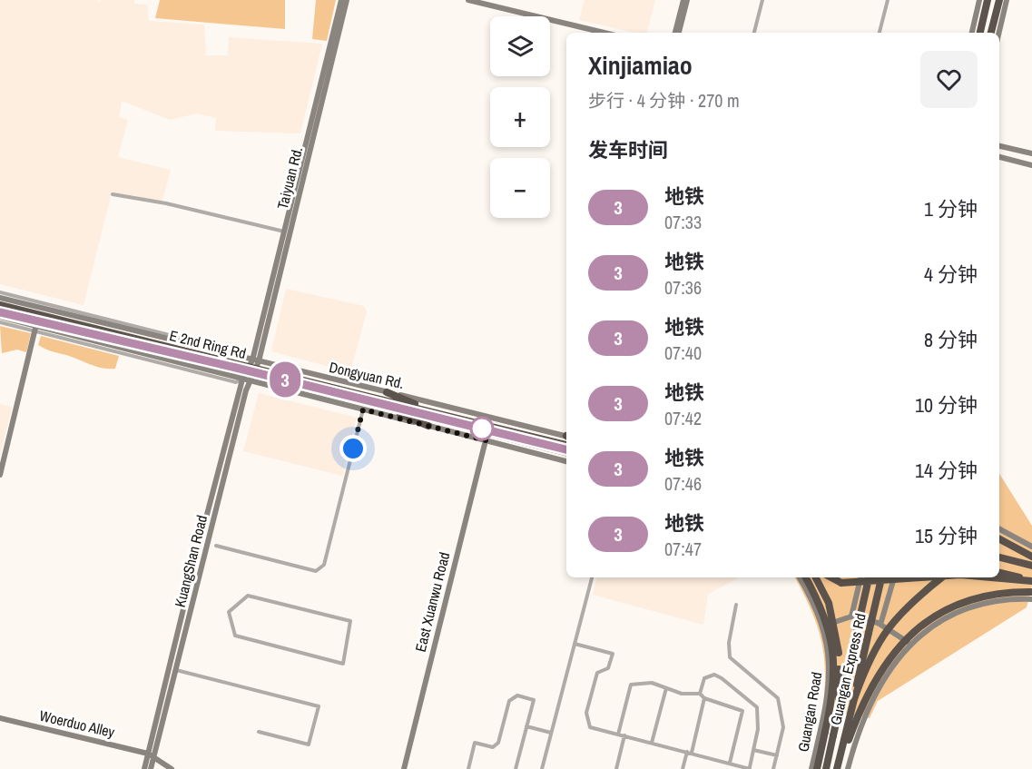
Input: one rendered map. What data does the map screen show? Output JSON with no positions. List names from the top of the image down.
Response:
{
  "streets": {
    "highway": ["E 2nd Ring Rd", "Guangan Express Rd"],
    "main road": [
      "Taiyuan Rd.",
      "Dongyuan Rd.",
      "KuangShan Road",
      "East Xuanwu Road",
      "Guangan Road",
      "Woerduo Alley"
    ]
  },
  "crossings": [
    ["Taiyuan Rd.", "Dongyuan Rd."],
    ["KuangShan Road", "Woerduo Alley"]
  ],
  "lines": ["metro line 3"],
  "page": {
    "on_map": "3",
    "map_buttons": ["+", "−"],
    "heading": [
      ["Xinjiamiao", "步行 · 4 分钟 · 270 m"],
      "发车时间"
    ],
    "list": [
      {
        "mark": "3",
        "name": "地铁",
        "note": "07:33",
        "value": "1 分钟"
      },
      {
        "mark": "3",
        "name": "地铁",
        "note": "07:36",
        "value": "4 分钟"
      },
      {
        "mark": "3",
        "name": "地铁",
        "note": "07:40",
        "value": "8 分钟"
      },
      {
        "mark": "3",
        "name": "地铁",
        "note": "07:42",
        "value": "10 分钟"
      },
      {
        "mark": "3",
        "name": "地铁",
        "note": "07:46",
        "value": "14 分钟"
      },
      {
        "mark": "3",
        "name": "地铁",
        "note": "07:47",
        "value": "15 分钟"
      }
    ]
  }
}
